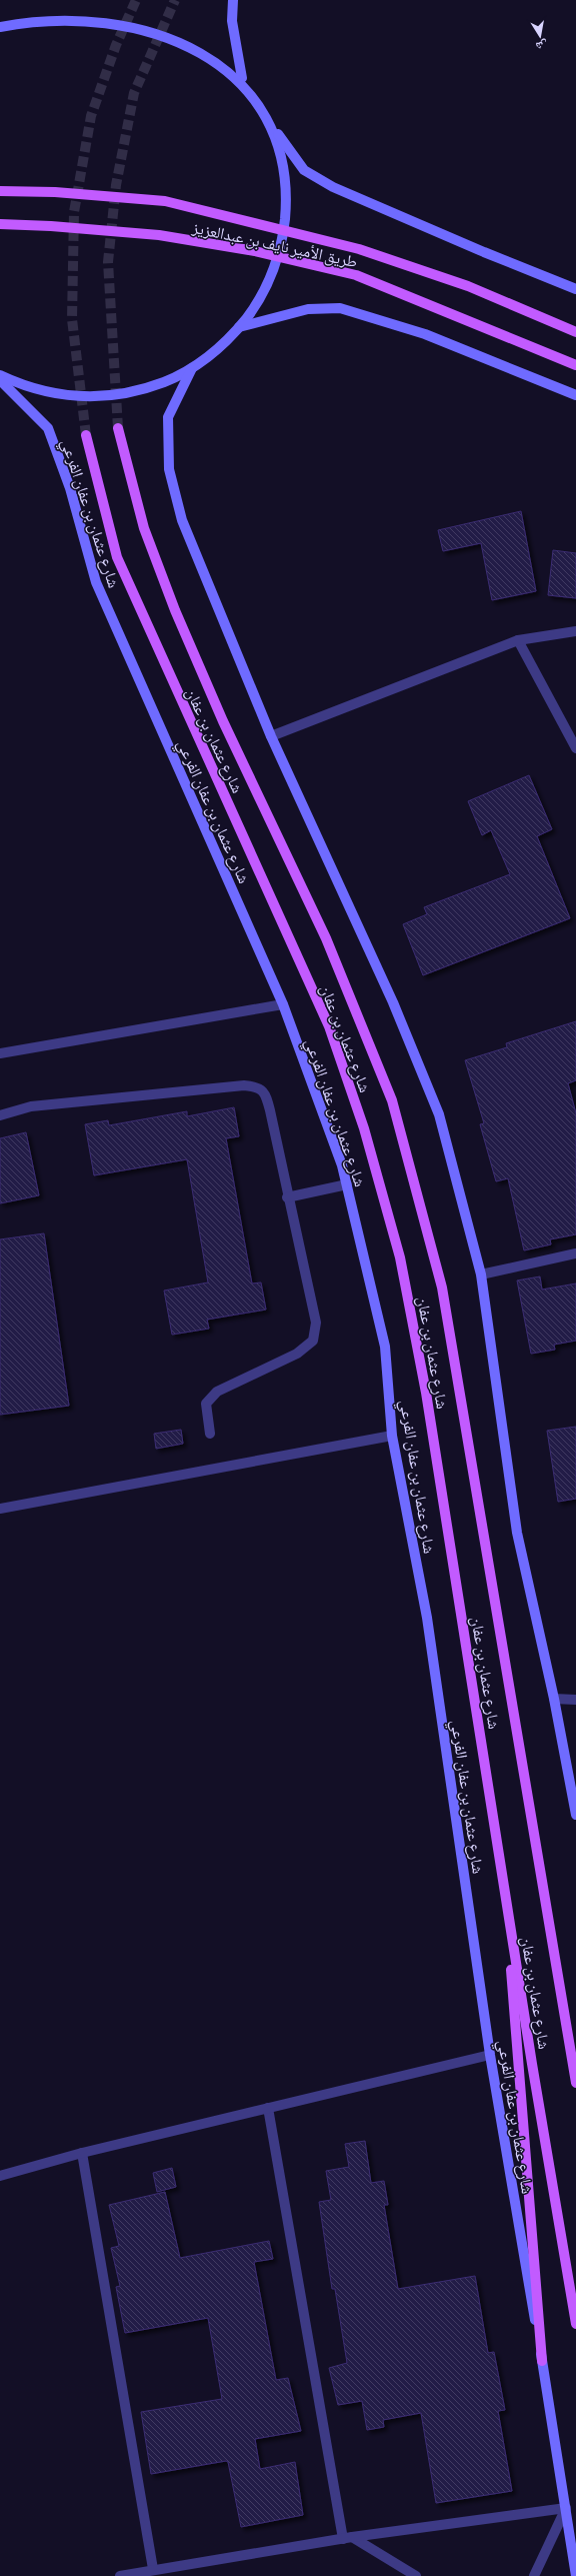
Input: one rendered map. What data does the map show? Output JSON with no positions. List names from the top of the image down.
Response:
{
  "streets": {
    "main road": ["طريق الأمير نايف بن عبدالعزيز", "شارع عثمان بن عفان الفرعي", "شارع عثمان بن عفان"]
  },
  "north": "bottom"
}
